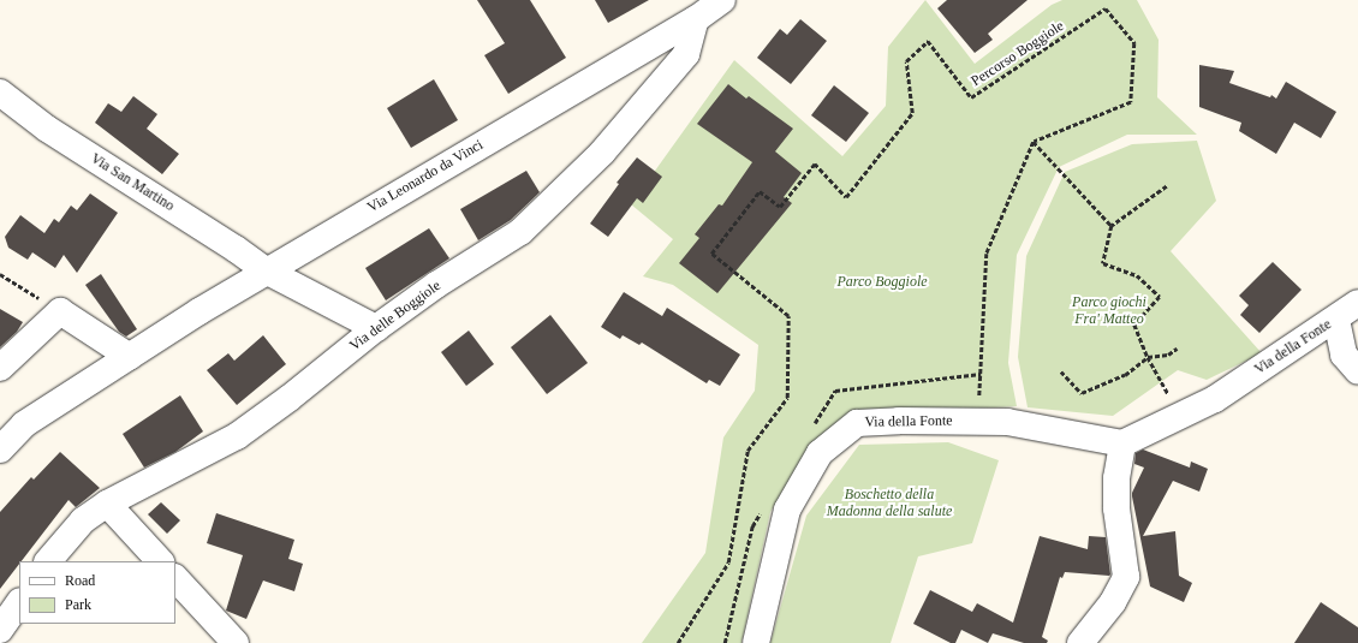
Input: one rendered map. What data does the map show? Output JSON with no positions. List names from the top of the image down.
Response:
{
  "streets": {
    "street": [
      "Via Leonardo da Vinci",
      "Via San Martino",
      "Via delle Boggiole",
      "Via della Fonte"
    ],
    "path": ["Percorso Boggiole"]
  },
  "crossings": [
    ["Via Leonardo da Vinci", "Via San Martino"],
    ["Via Leonardo da Vinci", "Via delle Boggiole"],
    ["Via San Martino", "Via delle Boggiole"]
  ],
  "parks": ["Parco Boggiole", "Parco giochi Fra' Matteo", "Boschetto della Madonna della salute"],
  "legend": ["Road", "Park"]
}
